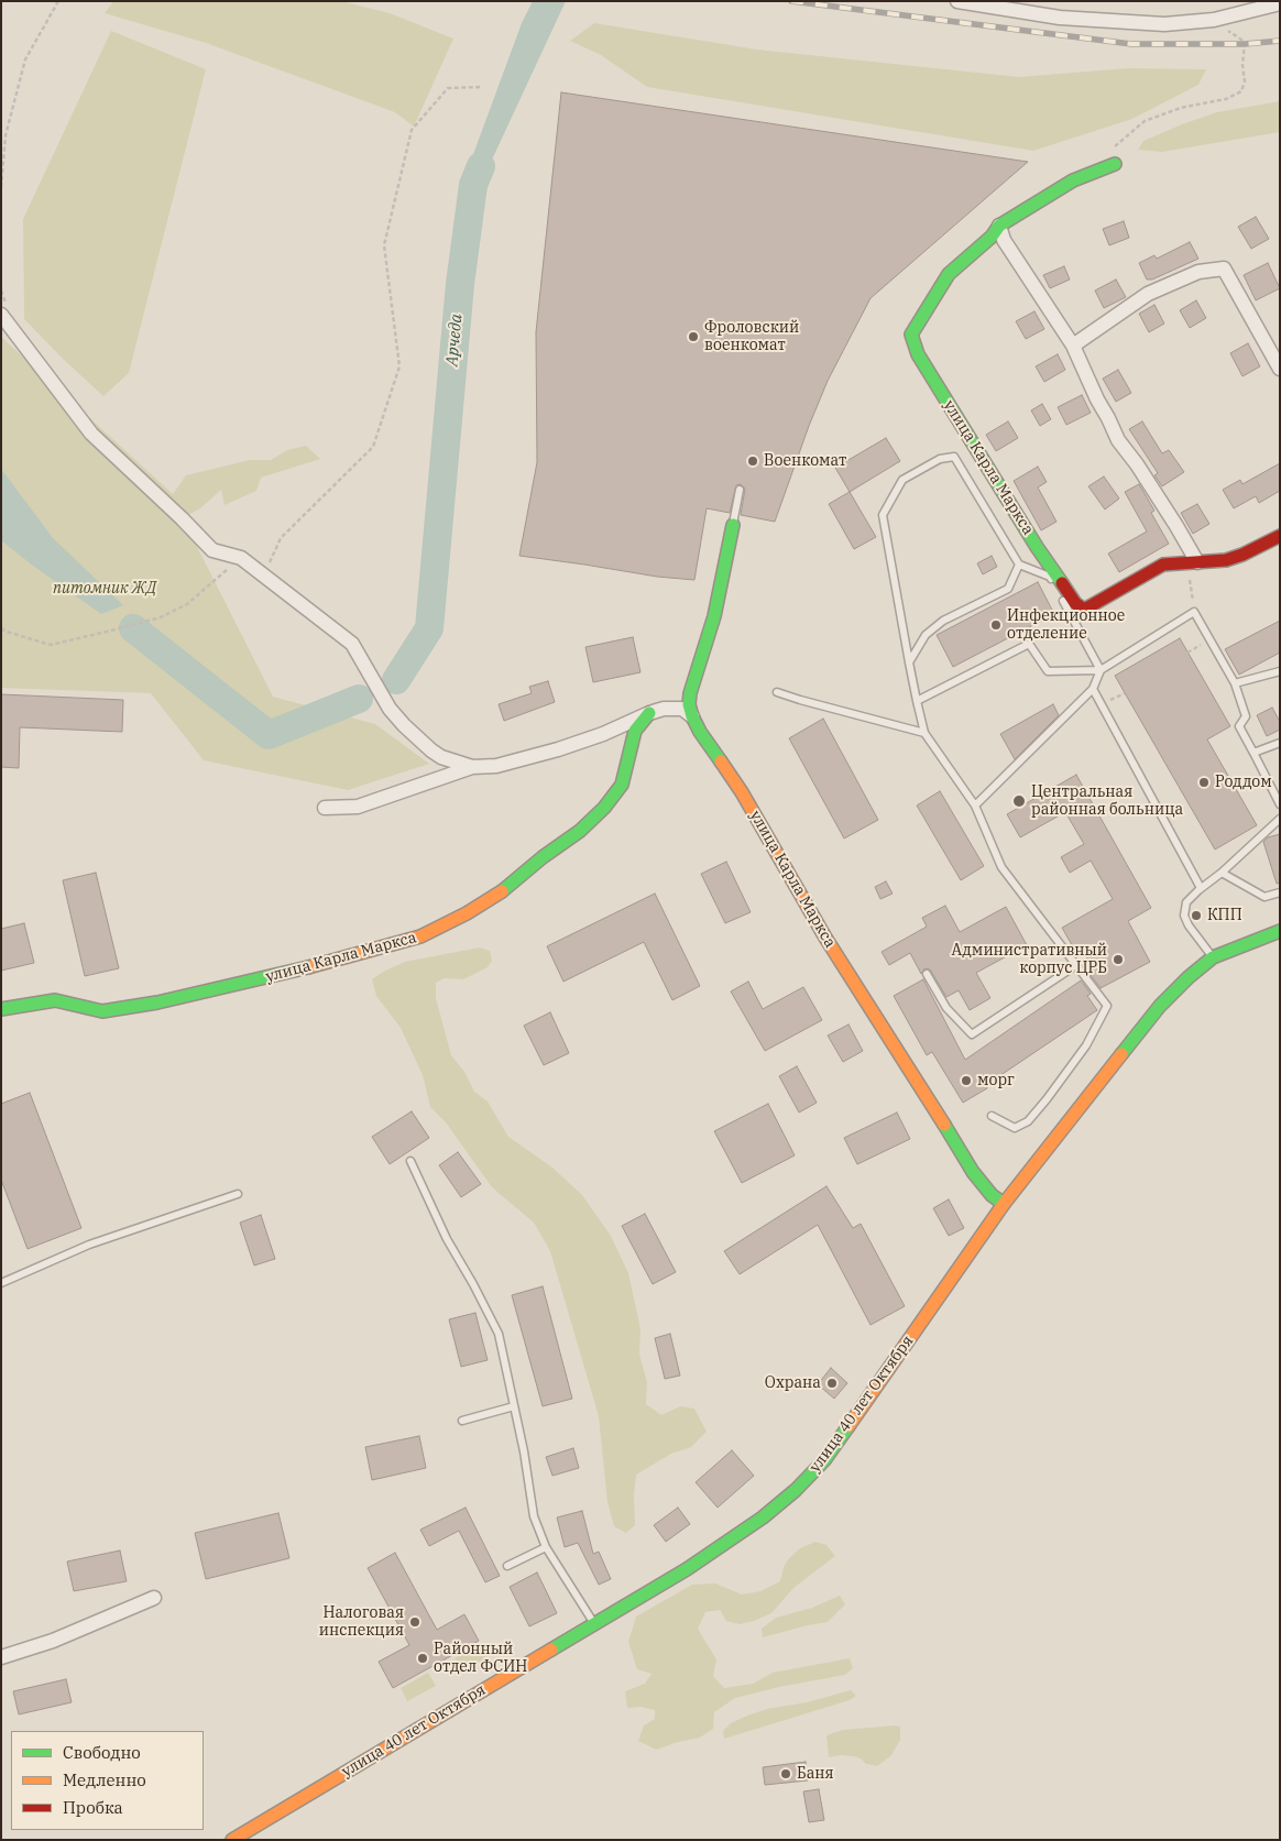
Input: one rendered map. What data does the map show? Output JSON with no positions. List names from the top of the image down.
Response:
{
  "streets": {
    "street": ["улица Карла Маркса", "улица 40 лет Октября"]
  },
  "crossings": [
    ["улица Карла Маркса", "улица 40 лет Октября"]
  ],
  "water": ["Арчеда"],
  "parks": ["питомник ЖД"],
  "places": [
    "Фроловский военкомат",
    "Военкомат",
    "Инфекционное отделение",
    "Роддом",
    "Центральная районная больница",
    "КПП",
    "Административный корпус ЦРБ",
    "морг",
    "Охрана",
    "Налоговая инспекция",
    "Районный отдел ФСИН",
    "Баня"
  ],
  "legend": ["Свободно", "Медленно", "Пробка"]
}
